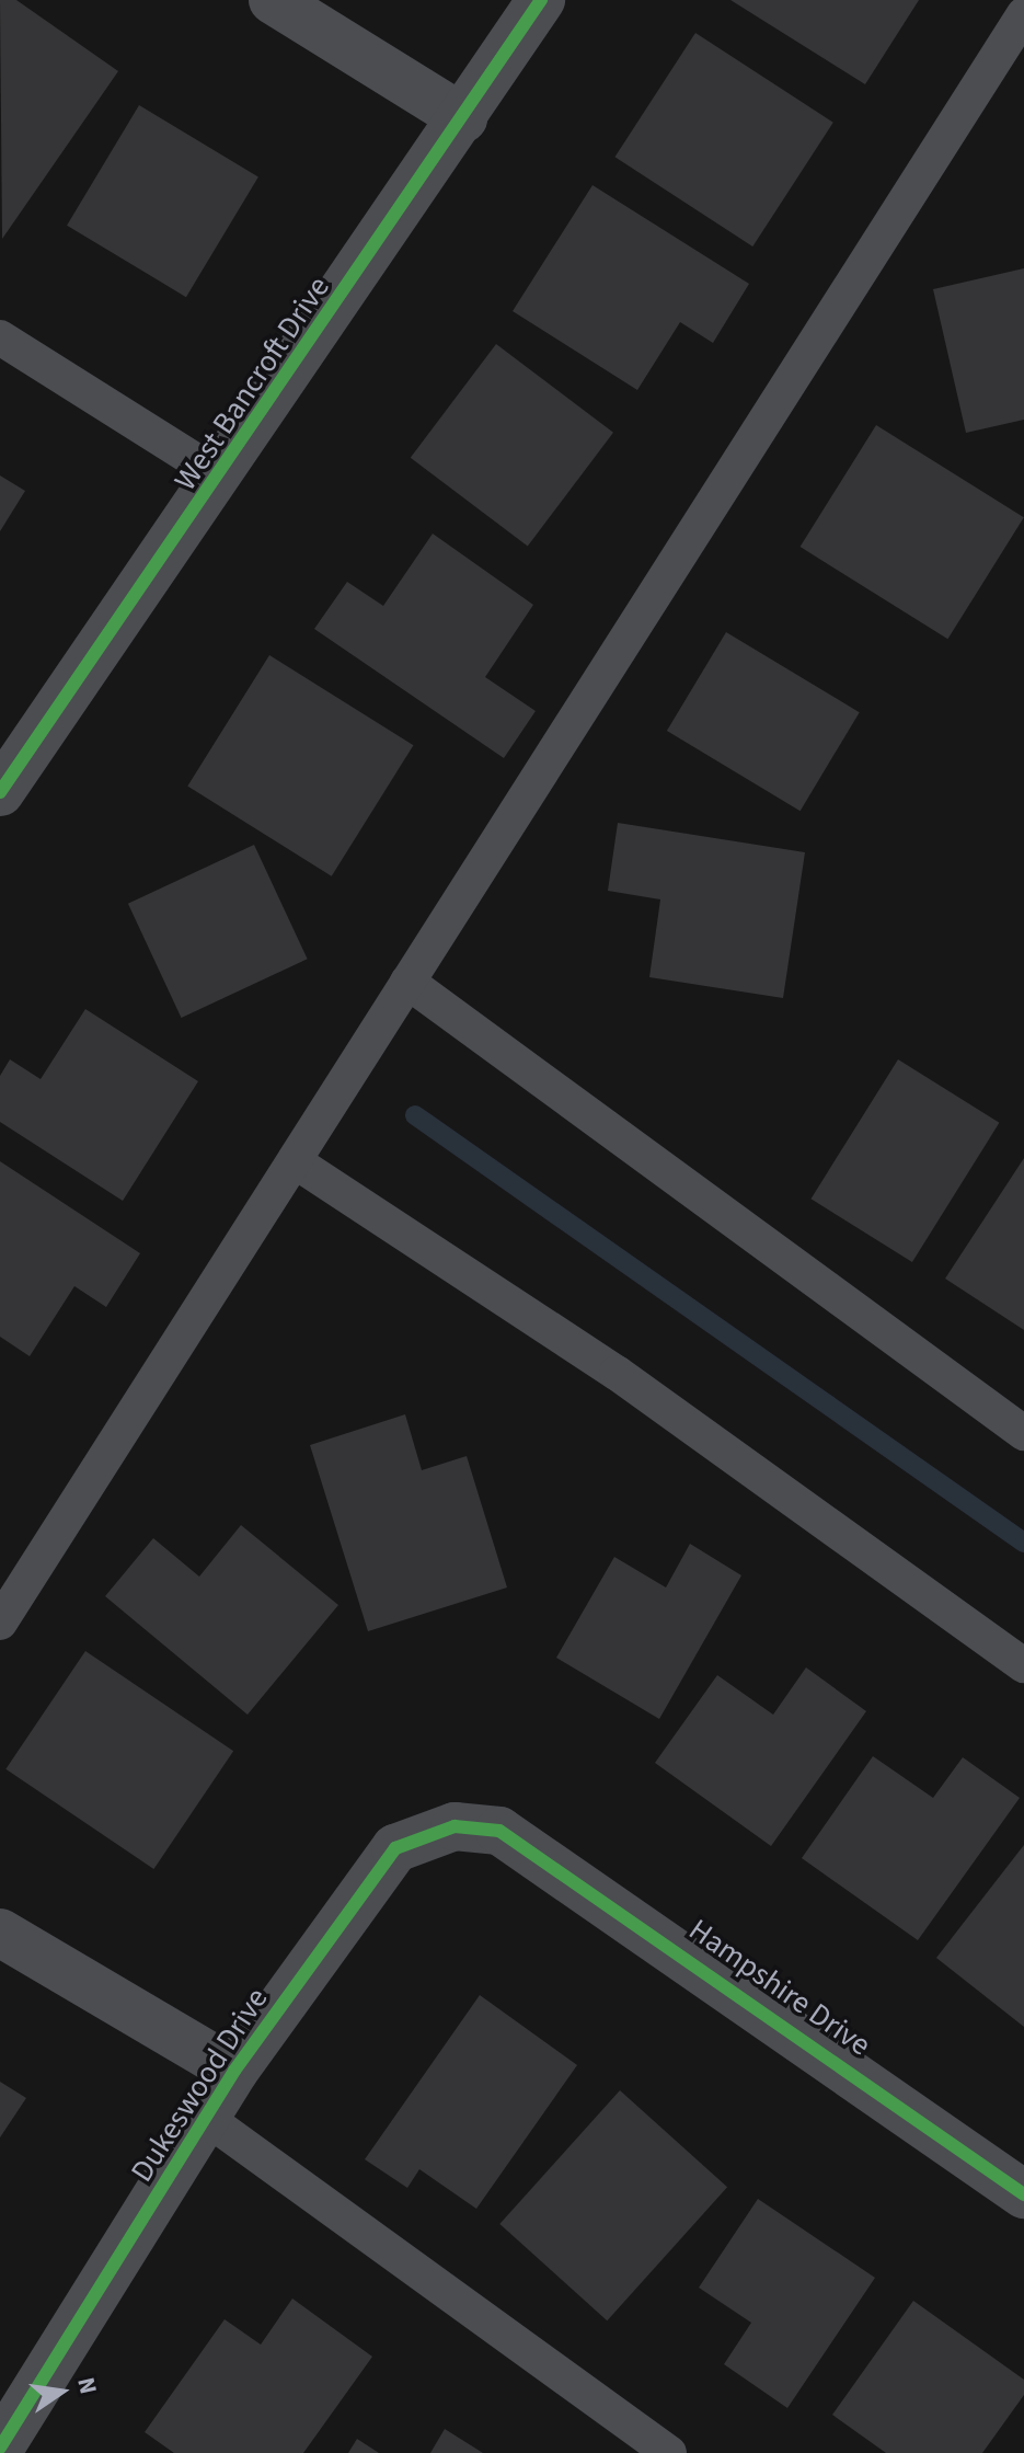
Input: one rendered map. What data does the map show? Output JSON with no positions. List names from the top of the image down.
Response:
{
  "streets": {
    "street": ["West Bancroft Drive", "Hampshire Drive", "Dukeswood Drive"]
  },
  "crossings": [
    ["Hampshire Drive", "Dukeswood Drive"]
  ],
  "north": "right"
}
